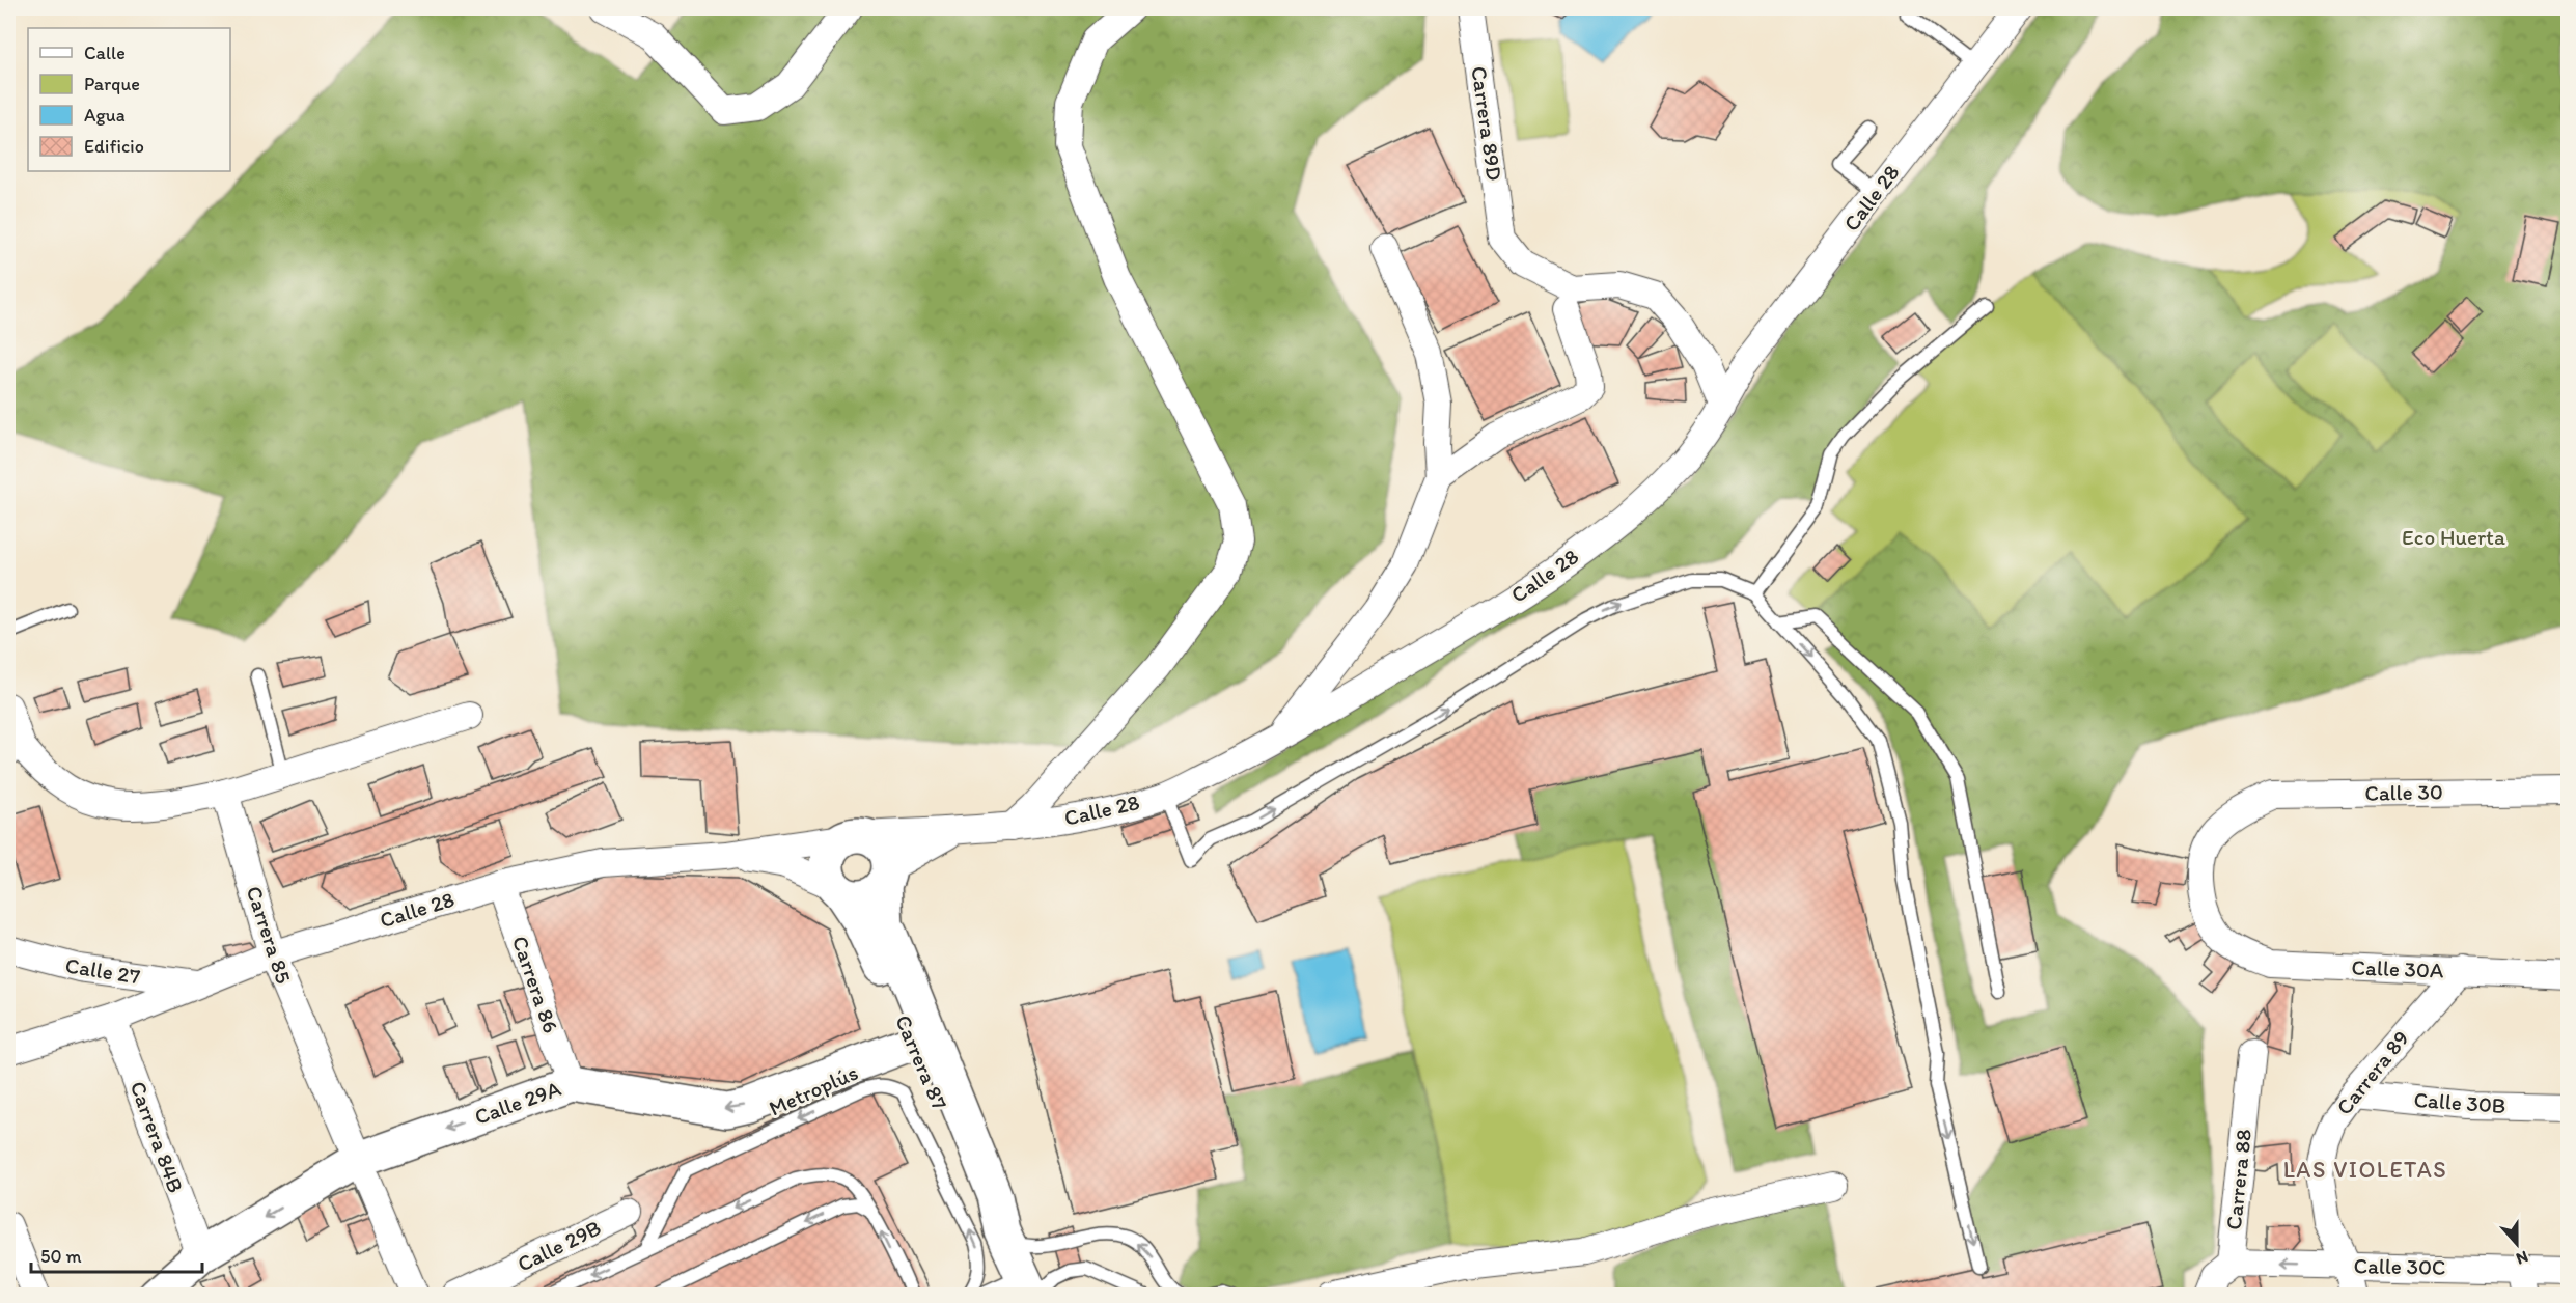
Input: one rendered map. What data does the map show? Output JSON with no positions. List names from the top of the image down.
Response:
{
  "streets": {
    "street": [
      "Carrera 89D",
      "Calle 28",
      "Calle 30",
      "Carrera 85",
      "Calle 30A",
      "Calle 27",
      "Carrera 86",
      "Carrera 87",
      "Carrera 89",
      "Calle 29A",
      "Calle 30B",
      "Carrera 84B",
      "Carrera 88",
      "Calle 29B",
      "Calle 30C"
    ],
    "lane": ["Metroplús"]
  },
  "crossings": [
    ["Carrera 89D", "Calle 28"],
    ["Calle 28", "Carrera 85"],
    ["Calle 28", "Calle 27"],
    ["Calle 28", "Carrera 86"],
    ["Calle 28", "Carrera 87"],
    ["Calle 28", "Carrera 84B"],
    ["Calle 30", "Calle 30A"],
    ["Carrera 85", "Calle 29A"],
    ["Calle 30A", "Carrera 89"],
    ["Carrera 86", "Calle 29A"],
    ["Carrera 87", "Calle 29A"],
    ["Carrera 89", "Calle 30B"],
    ["Carrera 89", "Calle 30C"],
    ["Calle 29A", "Carrera 84B"],
    ["Carrera 88", "Calle 30C"]
  ],
  "one_way": ["Calle 29A", "Calle 30C"],
  "districts": ["LAS VIOLETAS"],
  "parks": ["Eco Huerta"],
  "legend": [
    "Calle",
    "Parque",
    "Agua",
    "Edificio"
  ],
  "scale_bar": "50 m",
  "north": "bottom"
}
